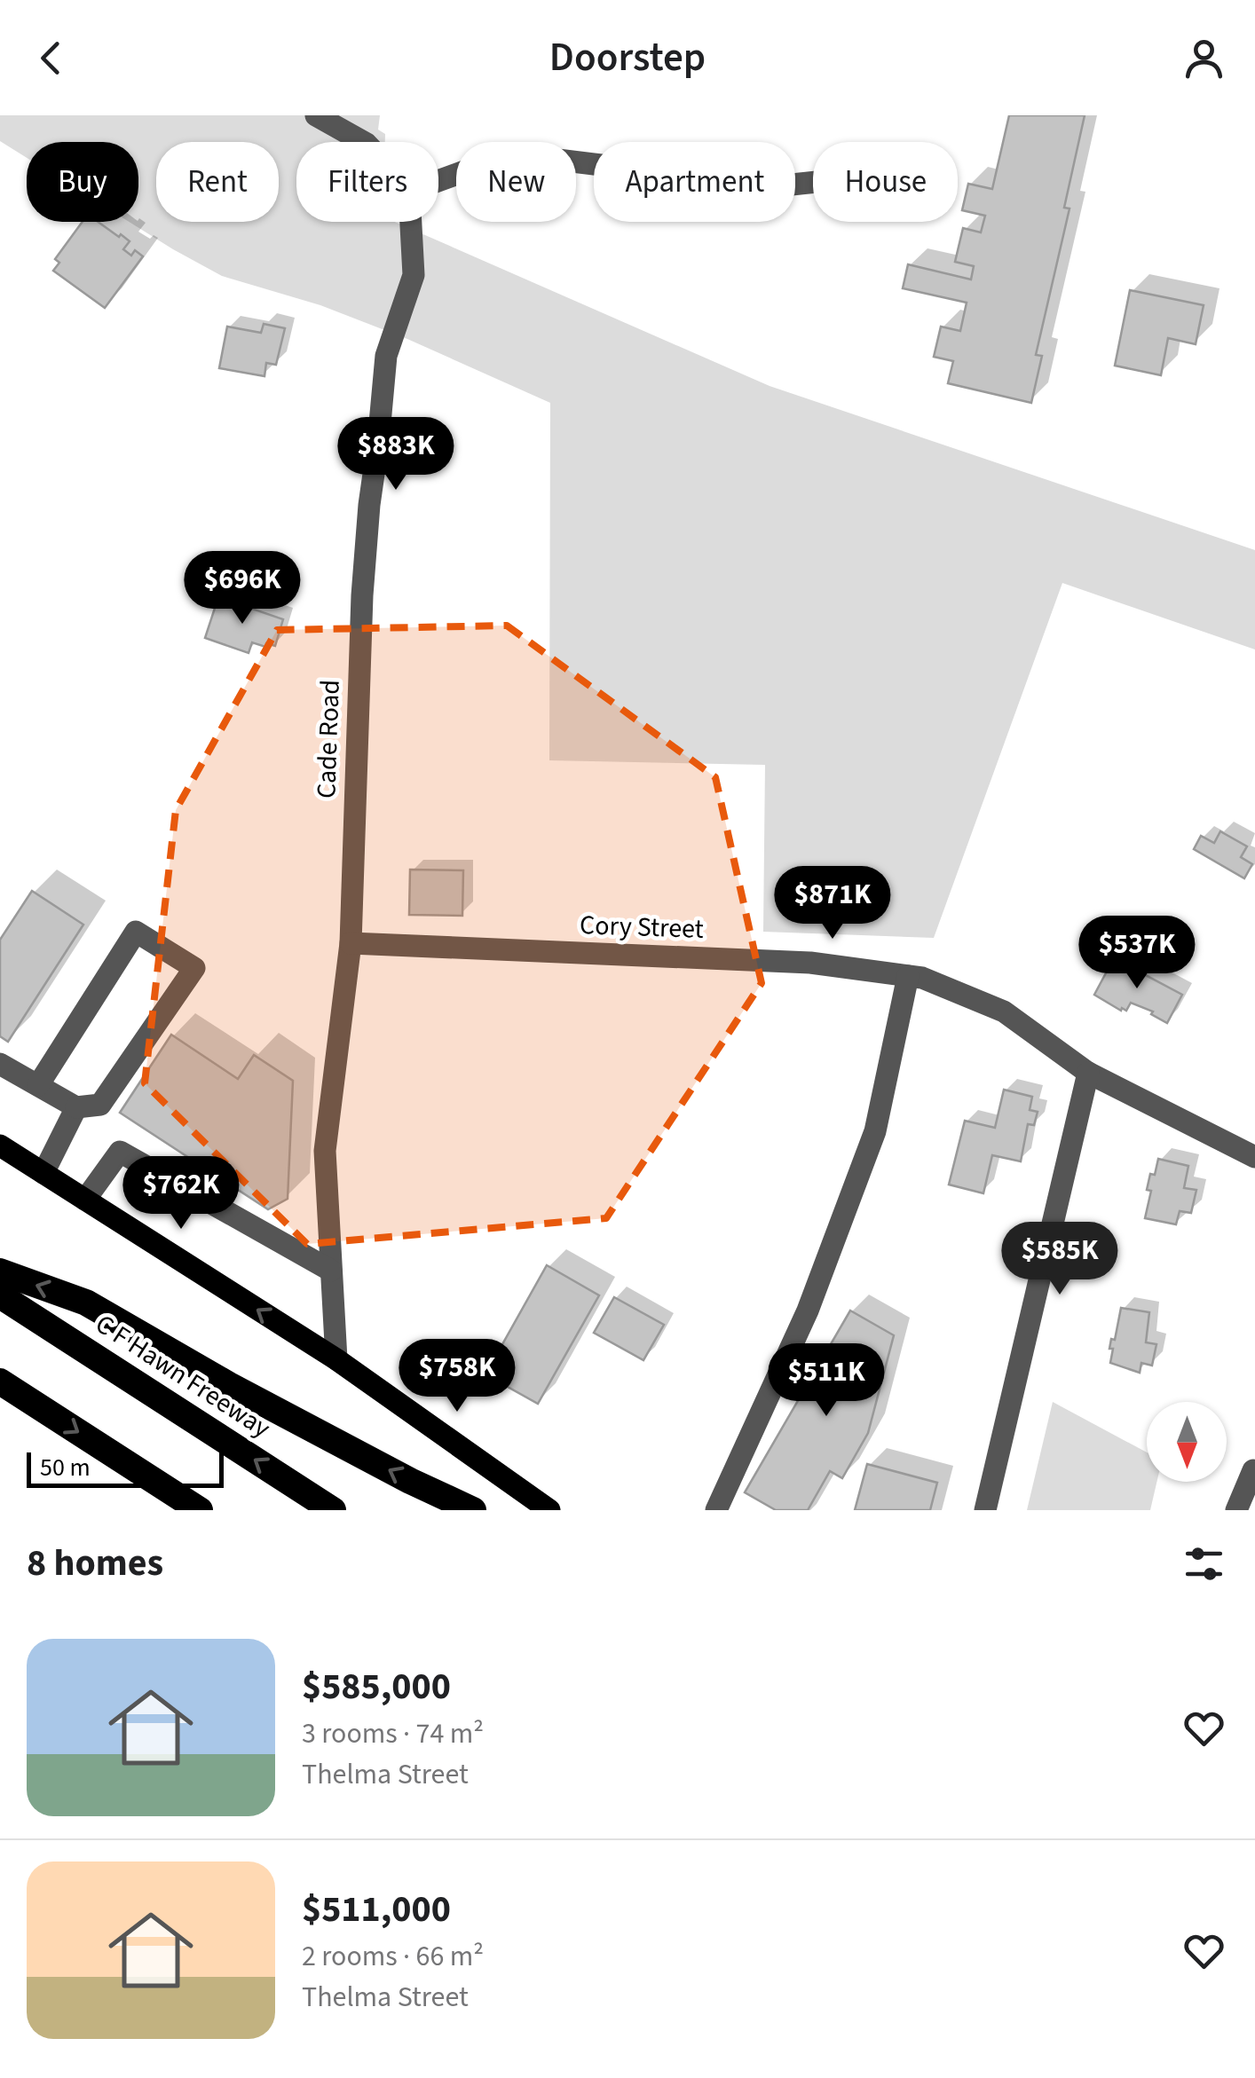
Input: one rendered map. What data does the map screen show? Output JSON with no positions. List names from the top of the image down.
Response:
{
  "streets": {
    "highway": ["C F Hawn Freeway"],
    "street": ["Cade Road", "Cory Street"]
  },
  "crossings": [
    ["Cade Road", "Cory Street"]
  ],
  "scale_bar": "50 m",
  "north": "bottom",
  "page": {
    "header": "Doorstep",
    "chip": [
      "Buy",
      "Rent",
      "Filters",
      "New",
      "Apartment",
      "House"
    ],
    "price": [
      "$883K",
      "$696K",
      "$871K",
      "$537K",
      "$762K",
      "$585K",
      "$758K",
      "$511K"
    ],
    "scale": "50 m",
    "heading": "8 homes",
    "list": [
      {
        "name": "$585,000",
        "note": "3 rooms · 74 m² · Thelma Street"
      },
      {
        "name": "$511,000",
        "note": "2 rooms · 66 m² · Thelma Street"
      }
    ]
  }
}
